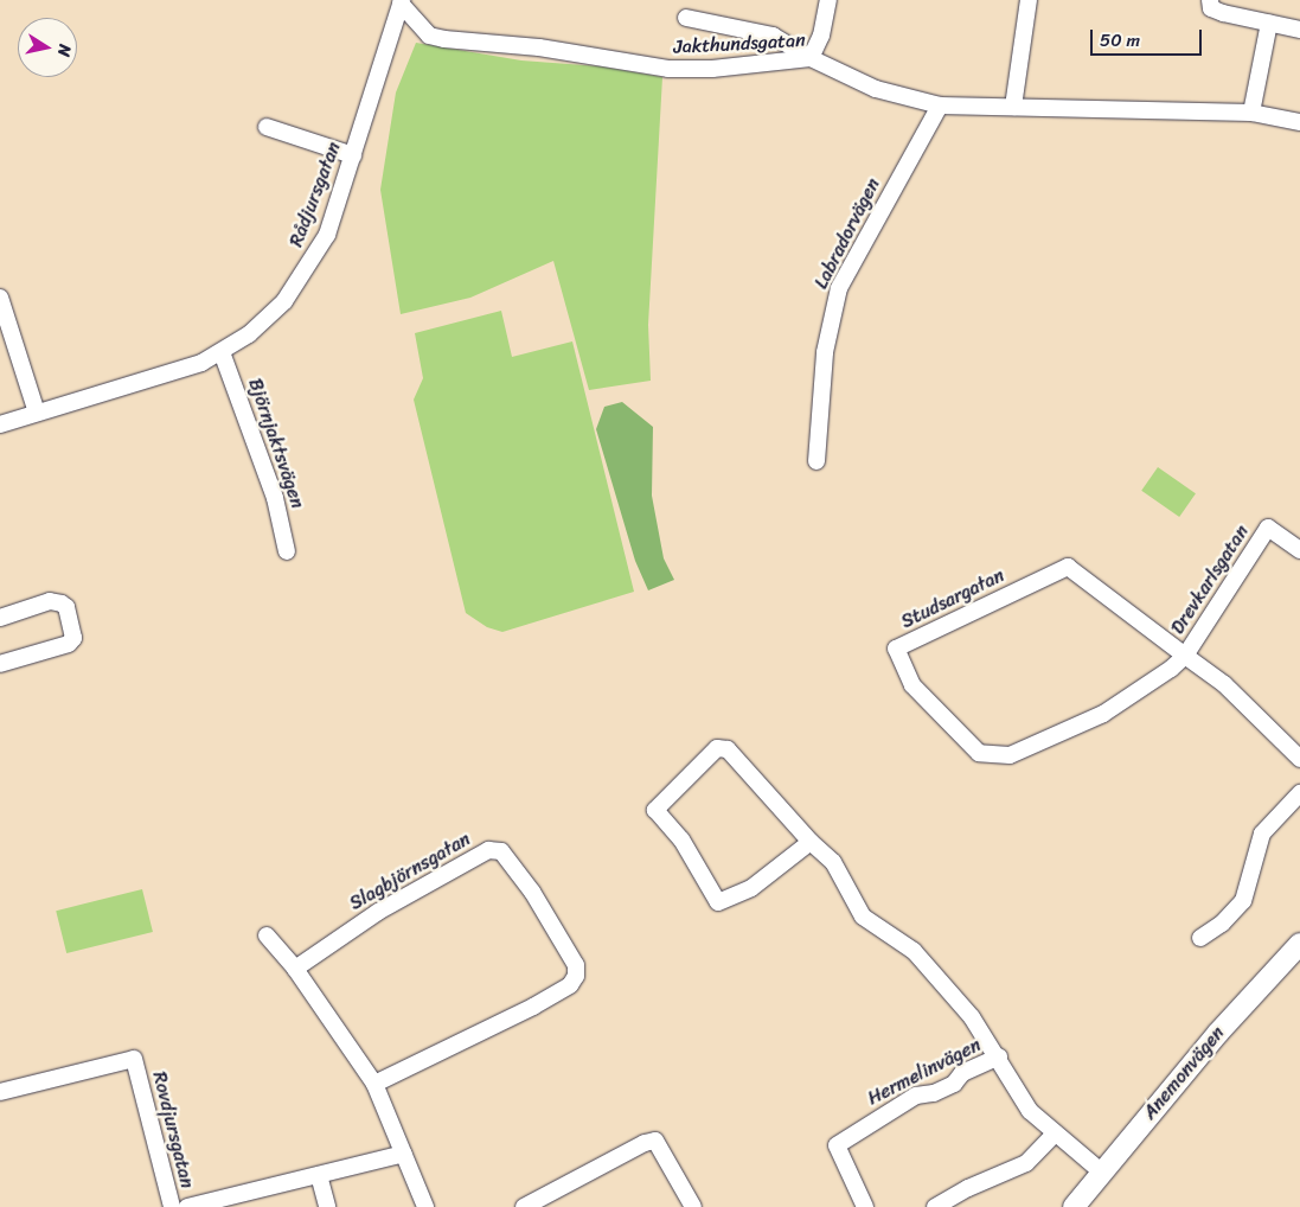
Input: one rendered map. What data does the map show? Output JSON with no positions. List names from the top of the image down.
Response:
{
  "streets": {
    "street": [
      "Jakthundsgatan",
      "Rådjursgatan",
      "Labradorvägen",
      "Björnjaktsvägen",
      "Drevkarlsgatan",
      "Studsargatan",
      "Slagbjörnsgatan",
      "Hermelinvägen",
      "Anemonvägen",
      "Rovdjursgatan"
    ]
  },
  "crossings": [
    ["Jakthundsgatan", "Rådjursgatan"],
    ["Jakthundsgatan", "Labradorvägen"],
    ["Rådjursgatan", "Björnjaktsvägen"],
    ["Drevkarlsgatan", "Studsargatan"],
    ["Hermelinvägen", "Anemonvägen"]
  ],
  "scale_bar": "50 m",
  "north": "right"
}
